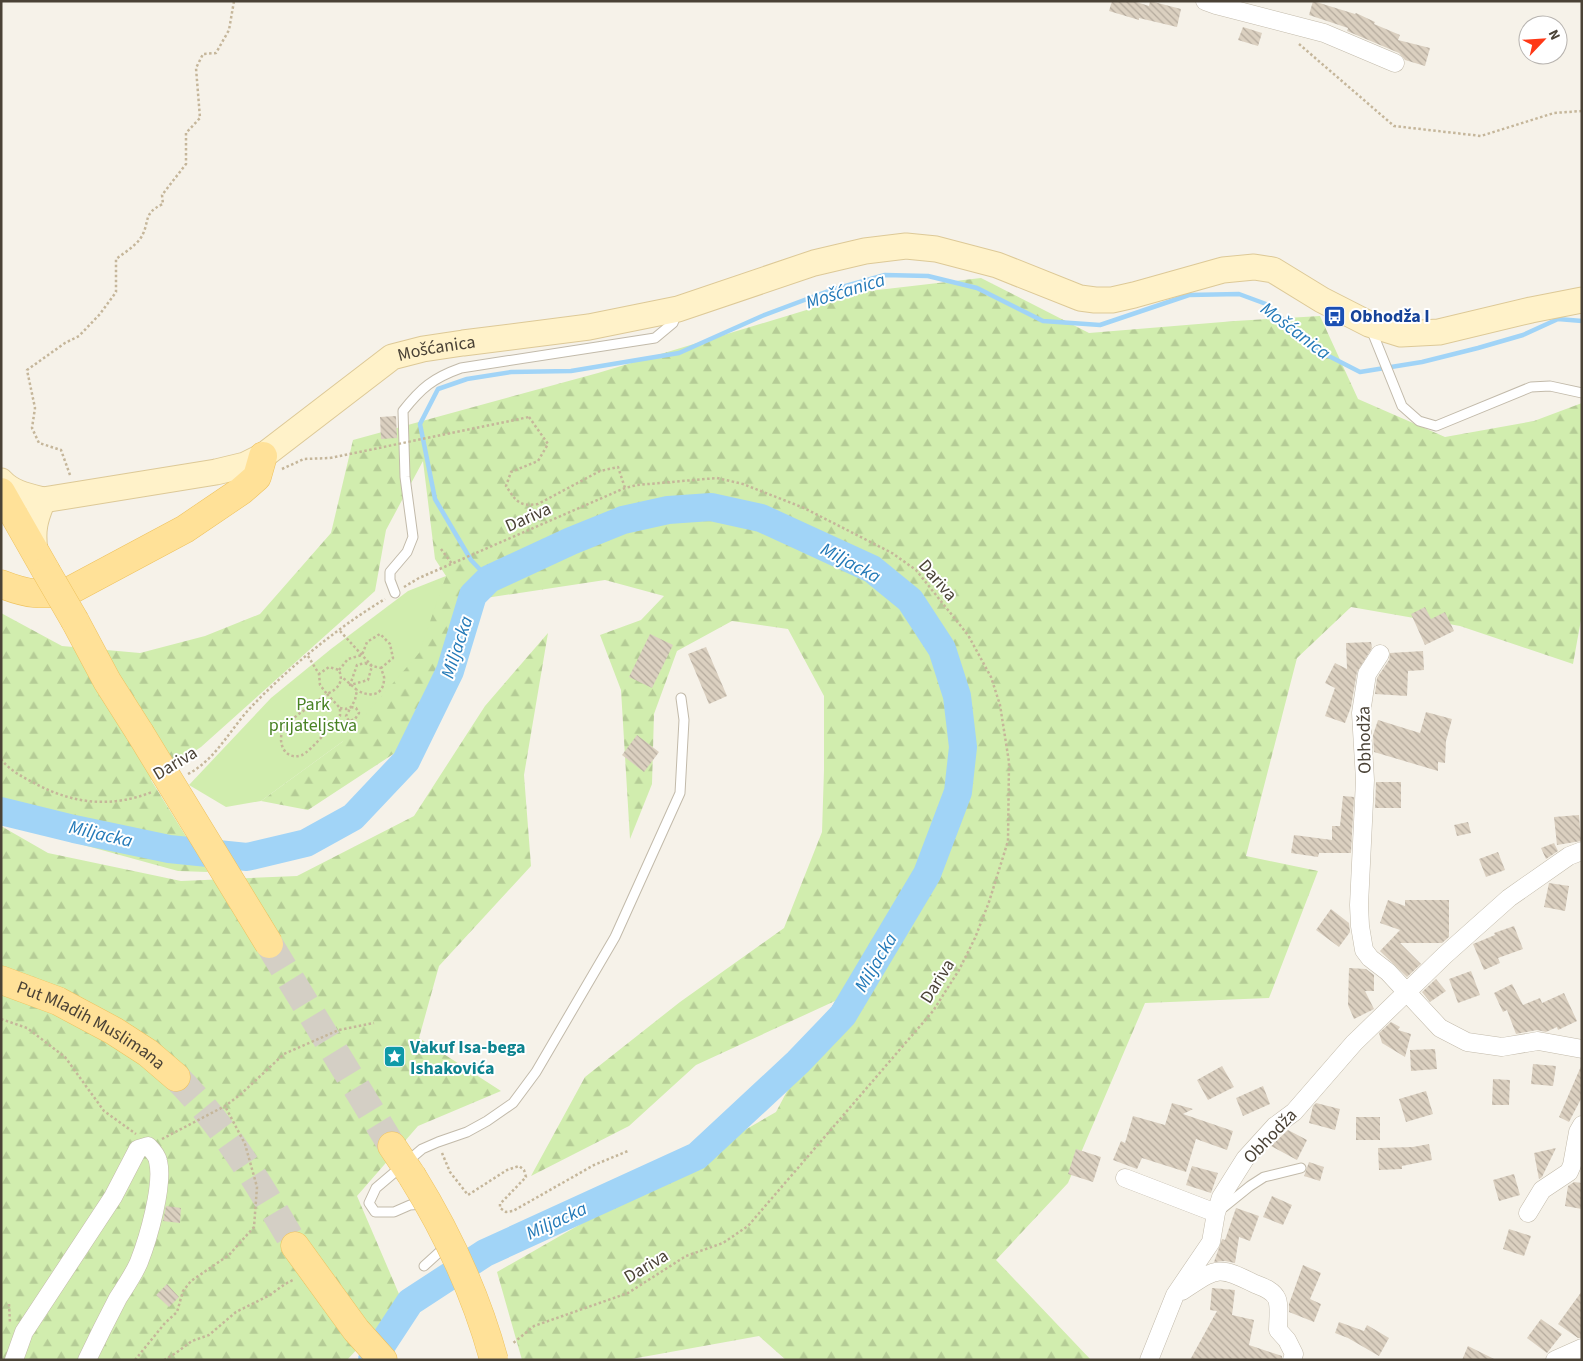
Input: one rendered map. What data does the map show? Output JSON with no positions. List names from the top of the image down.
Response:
{
  "streets": {
    "main road": ["Mošćanica", "Put Mladih Muslimana"],
    "street": ["Obhodža"],
    "path": ["Dariva"]
  },
  "water": ["Mošćanica", "Miljacka"],
  "parks": ["Park prijateljstva"],
  "places": {
    "bus stop": ["Obhodža I"],
    "place": ["Vakuf Isa-bega Ishakovića"]
  },
  "north": "top right"
}
